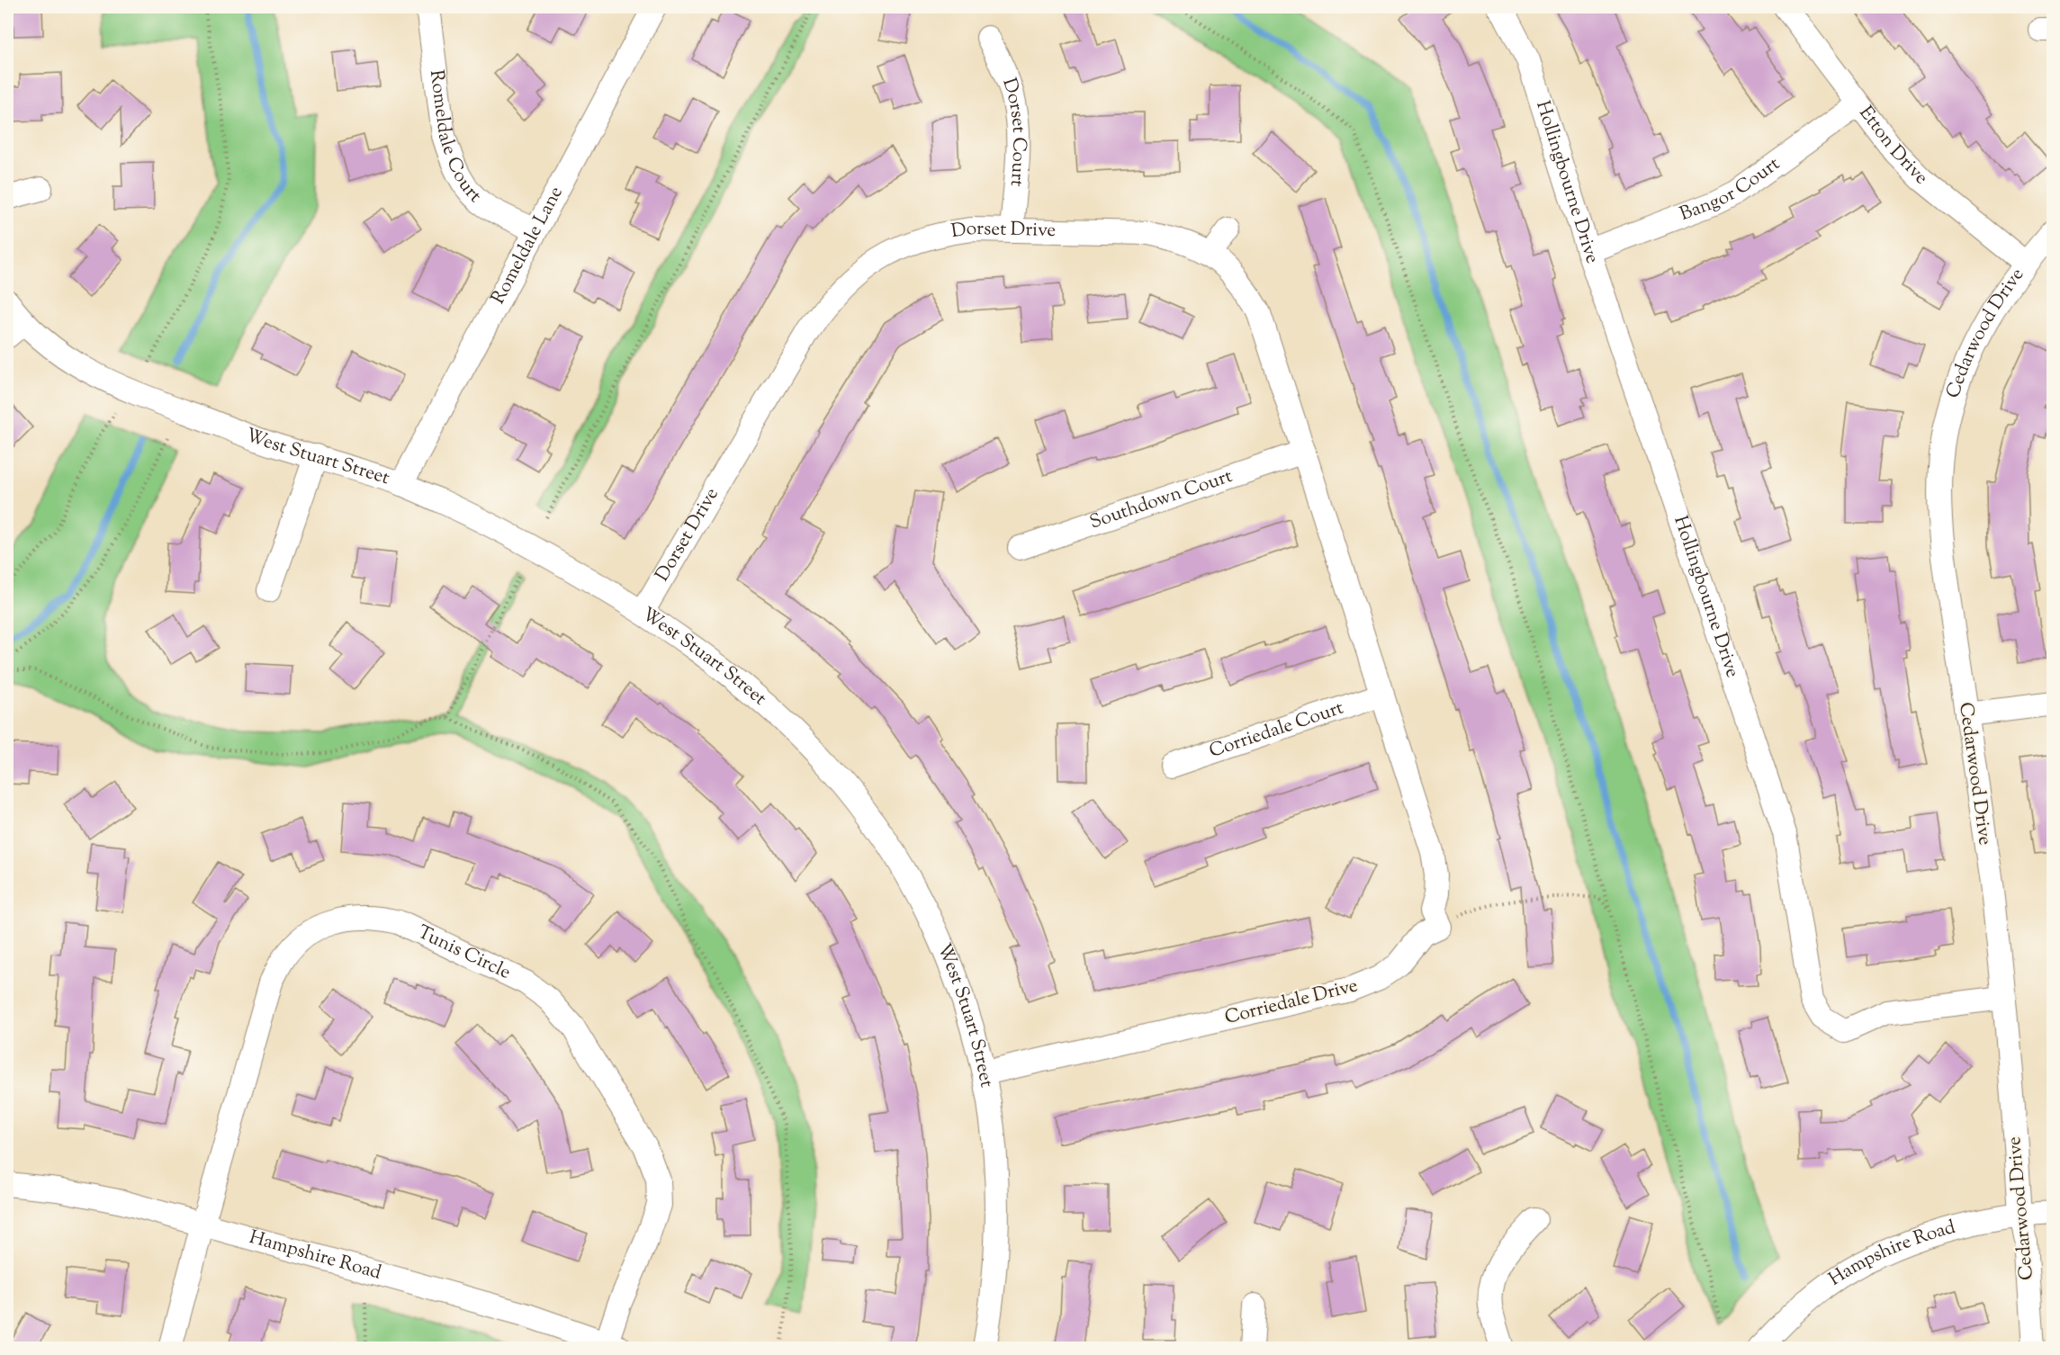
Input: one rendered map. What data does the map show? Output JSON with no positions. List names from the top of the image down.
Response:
{
  "streets": {
    "street": [
      "Dorset Court",
      "Romeldale Court",
      "Etton Drive",
      "Hollingbourne Drive",
      "Bangor Court",
      "Dorset Drive",
      "Romeldale Lane",
      "Cedarwood Drive",
      "West Stuart Street",
      "Southdown Court",
      "Corriedale Court",
      "Tunis Circle",
      "Corriedale Drive",
      "Hampshire Road"
    ]
  },
  "crossings": [
    ["Dorset Court", "Dorset Drive"],
    ["Romeldale Court", "Romeldale Lane"],
    ["Etton Drive", "Bangor Court"],
    ["Etton Drive", "Cedarwood Drive"],
    ["Hollingbourne Drive", "Bangor Court"],
    ["Hollingbourne Drive", "Cedarwood Drive"],
    ["Dorset Drive", "West Stuart Street"],
    ["Dorset Drive", "Southdown Court"],
    ["Dorset Drive", "Corriedale Court"],
    ["Romeldale Lane", "West Stuart Street"],
    ["Cedarwood Drive", "Hampshire Road"],
    ["West Stuart Street", "Corriedale Drive"],
    ["Tunis Circle", "Hampshire Road"]
  ]
}
